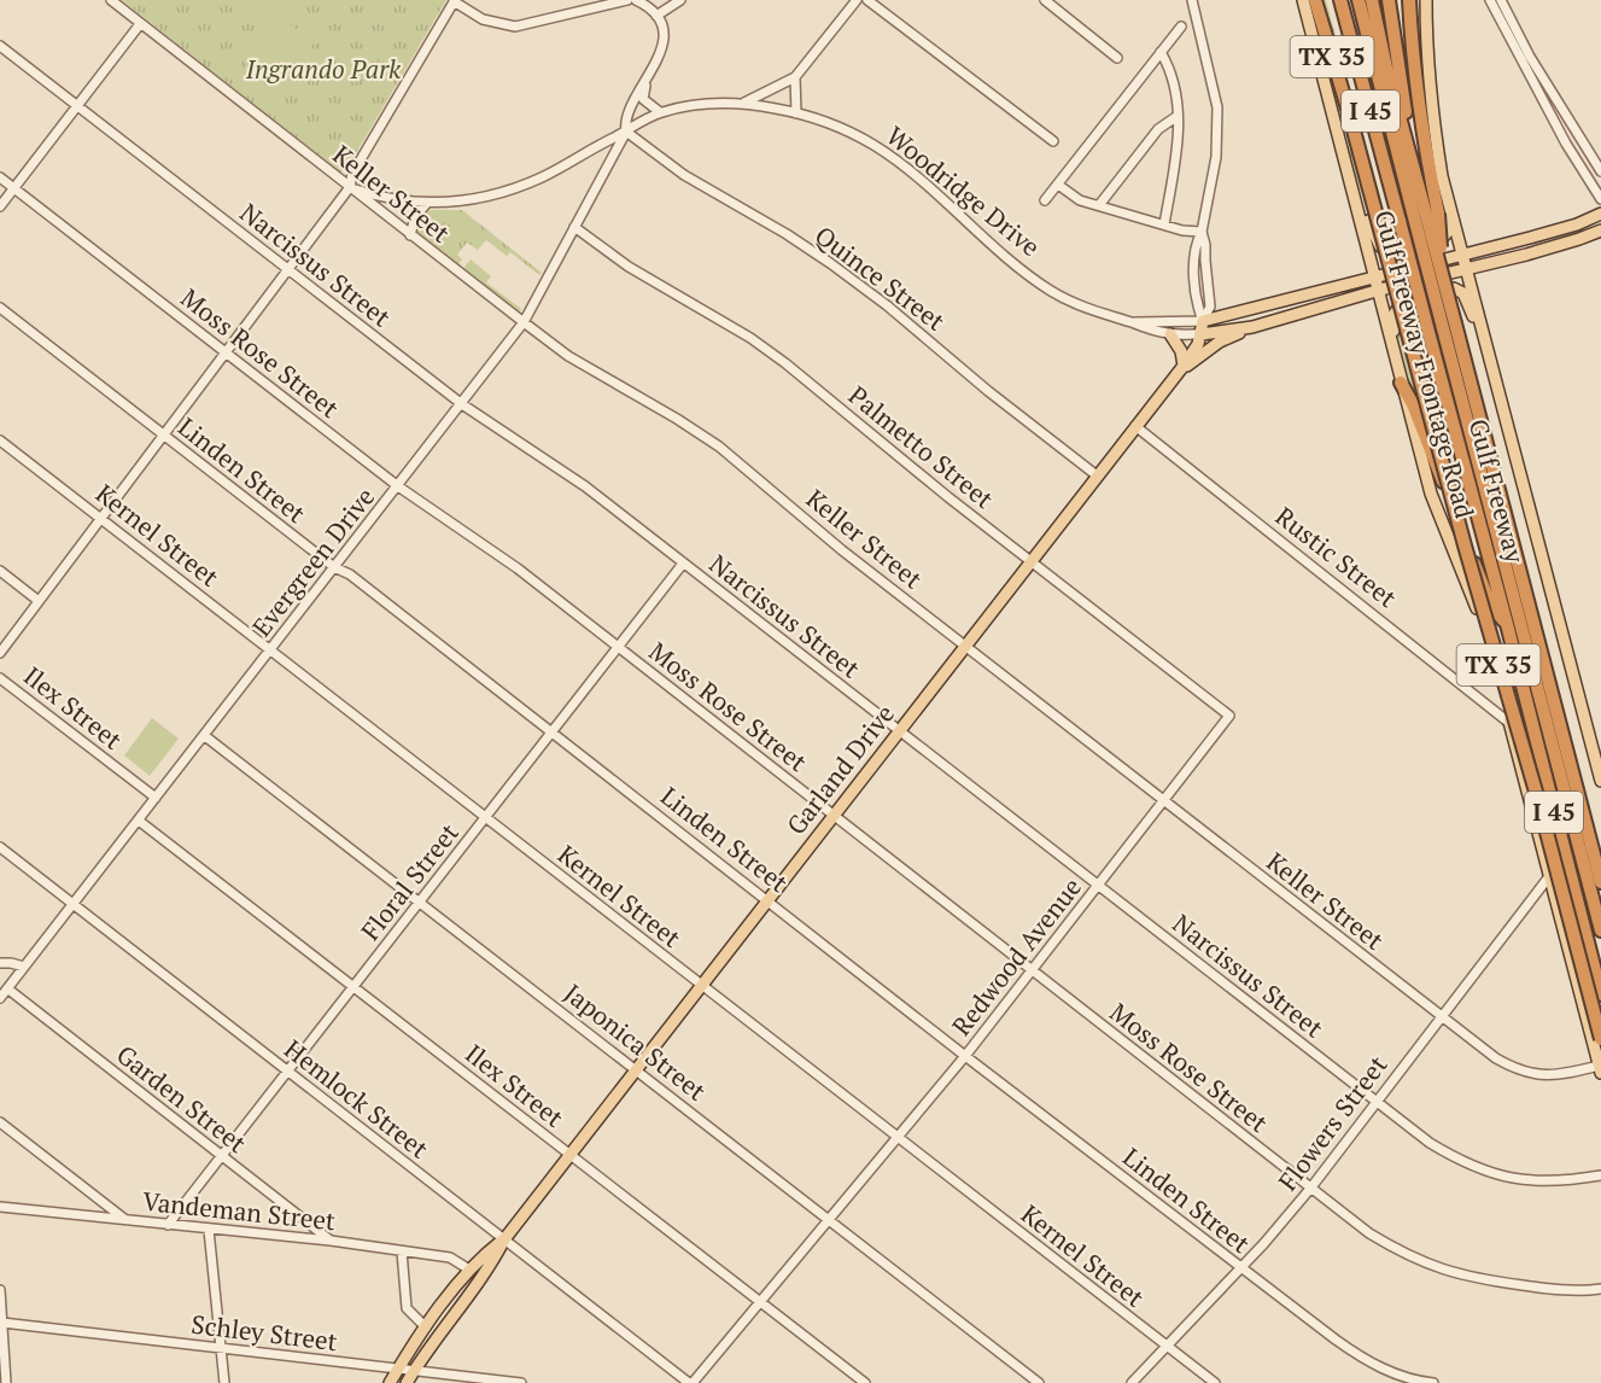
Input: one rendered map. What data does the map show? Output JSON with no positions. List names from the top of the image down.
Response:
{
  "streets": {
    "highway": ["TX 35", "I 45", "Gulf Freeway"],
    "main road": ["Woodridge Drive", "Gulf Freeway Frontage Road", "Garland Drive"],
    "street": [
      "Keller Street",
      "Narcissus Street",
      "Quince Street",
      "Moss Rose Street",
      "Palmetto Street",
      "Linden Street",
      "Kernel Street",
      "Rustic Street",
      "Evergreen Drive",
      "Ilex Street",
      "Floral Street",
      "Redwood Avenue",
      "Japonica Street",
      "Garden Street",
      "Hemlock Street",
      "Flowers Street",
      "Vandeman Street",
      "Schley Street"
    ]
  },
  "crossings": [
    ["TX 35", "Gulf Freeway"],
    ["Woodridge Drive", "Keller Street"],
    ["Woodridge Drive", "Quince Street"],
    ["Woodridge Drive", "Gulf Freeway Frontage Road"],
    ["Woodridge Drive", "Evergreen Drive"],
    ["Woodridge Drive", "Garland Drive"],
    ["Keller Street", "Gulf Freeway Frontage Road"],
    ["Keller Street", "Evergreen Drive"],
    ["Keller Street", "Garland Drive"],
    ["Keller Street", "Redwood Avenue"],
    ["Keller Street", "Flowers Street"],
    ["Narcissus Street", "Evergreen Drive"],
    ["Narcissus Street", "Garland Drive"],
    ["Narcissus Street", "Floral Street"],
    ["Narcissus Street", "Redwood Avenue"],
    ["Narcissus Street", "Flowers Street"],
    ["Quince Street", "Evergreen Drive"],
    ["Quince Street", "Garland Drive"],
    ["Moss Rose Street", "Evergreen Drive"],
    ["Moss Rose Street", "Garland Drive"],
    ["Moss Rose Street", "Floral Street"],
    ["Moss Rose Street", "Redwood Avenue"],
    ["Moss Rose Street", "Flowers Street"],
    ["Gulf Freeway Frontage Road", "Rustic Street"],
    ["Gulf Freeway Frontage Road", "Flowers Street"],
    ["Palmetto Street", "Evergreen Drive"],
    ["Palmetto Street", "Garland Drive"],
    ["Palmetto Street", "Redwood Avenue"],
    ["Linden Street", "Evergreen Drive"],
    ["Linden Street", "Garland Drive"],
    ["Linden Street", "Floral Street"],
    ["Linden Street", "Redwood Avenue"],
    ["Linden Street", "Flowers Street"],
    ["Kernel Street", "Evergreen Drive"],
    ["Kernel Street", "Garland Drive"],
    ["Kernel Street", "Floral Street"],
    ["Kernel Street", "Redwood Avenue"],
    ["Kernel Street", "Flowers Street"],
    ["Rustic Street", "Garland Drive"],
    ["Evergreen Drive", "Ilex Street"],
    ["Evergreen Drive", "Japonica Street"],
    ["Evergreen Drive", "Garden Street"],
    ["Evergreen Drive", "Hemlock Street"],
    ["Ilex Street", "Garland Drive"],
    ["Ilex Street", "Floral Street"],
    ["Ilex Street", "Redwood Avenue"],
    ["Garland Drive", "Japonica Street"],
    ["Garland Drive", "Hemlock Street"],
    ["Garland Drive", "Vandeman Street"],
    ["Garland Drive", "Schley Street"],
    ["Floral Street", "Japonica Street"],
    ["Floral Street", "Garden Street"],
    ["Floral Street", "Hemlock Street"],
    ["Floral Street", "Vandeman Street"],
    ["Redwood Avenue", "Japonica Street"],
    ["Garden Street", "Vandeman Street"]
  ],
  "parks": ["Ingrando Park"]
}
